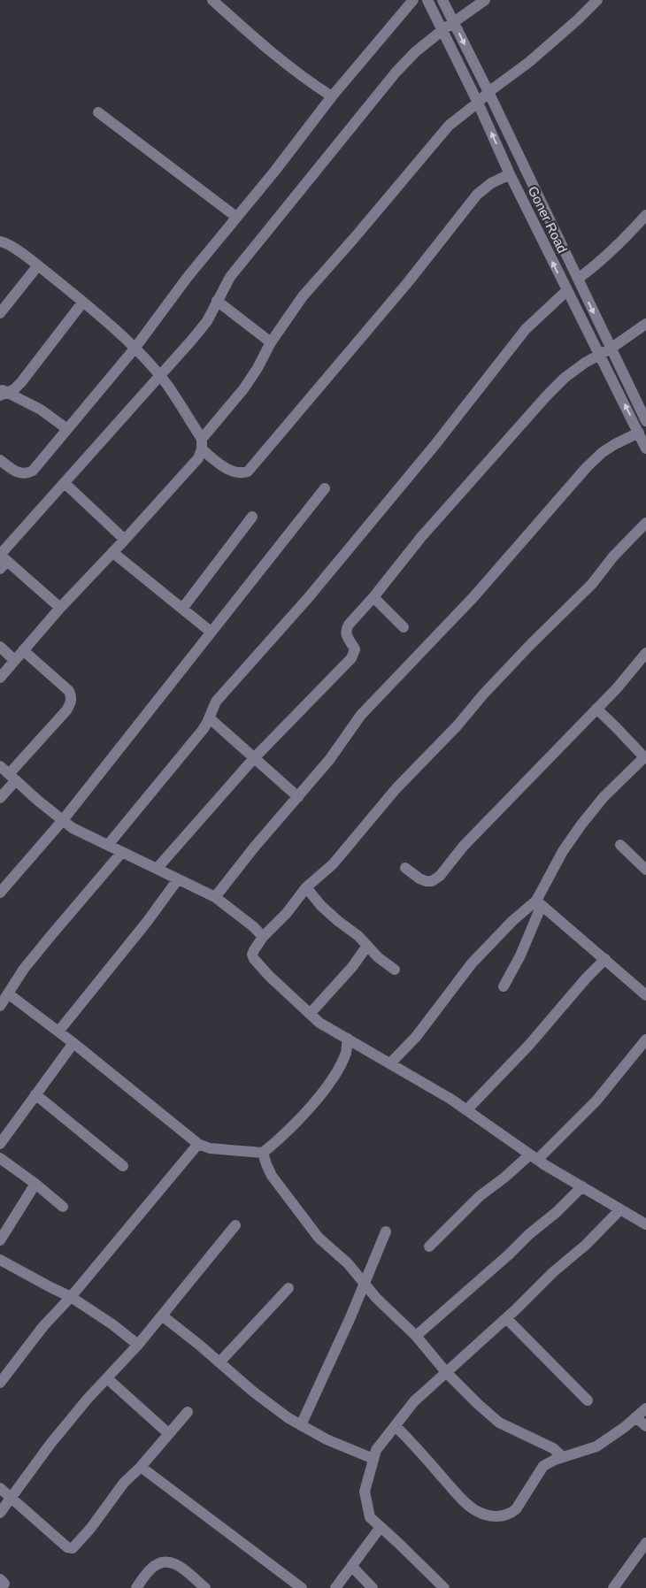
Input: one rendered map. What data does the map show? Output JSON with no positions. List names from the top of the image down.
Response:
{
  "streets": {
    "street": ["Goner Road"]
  }
}
